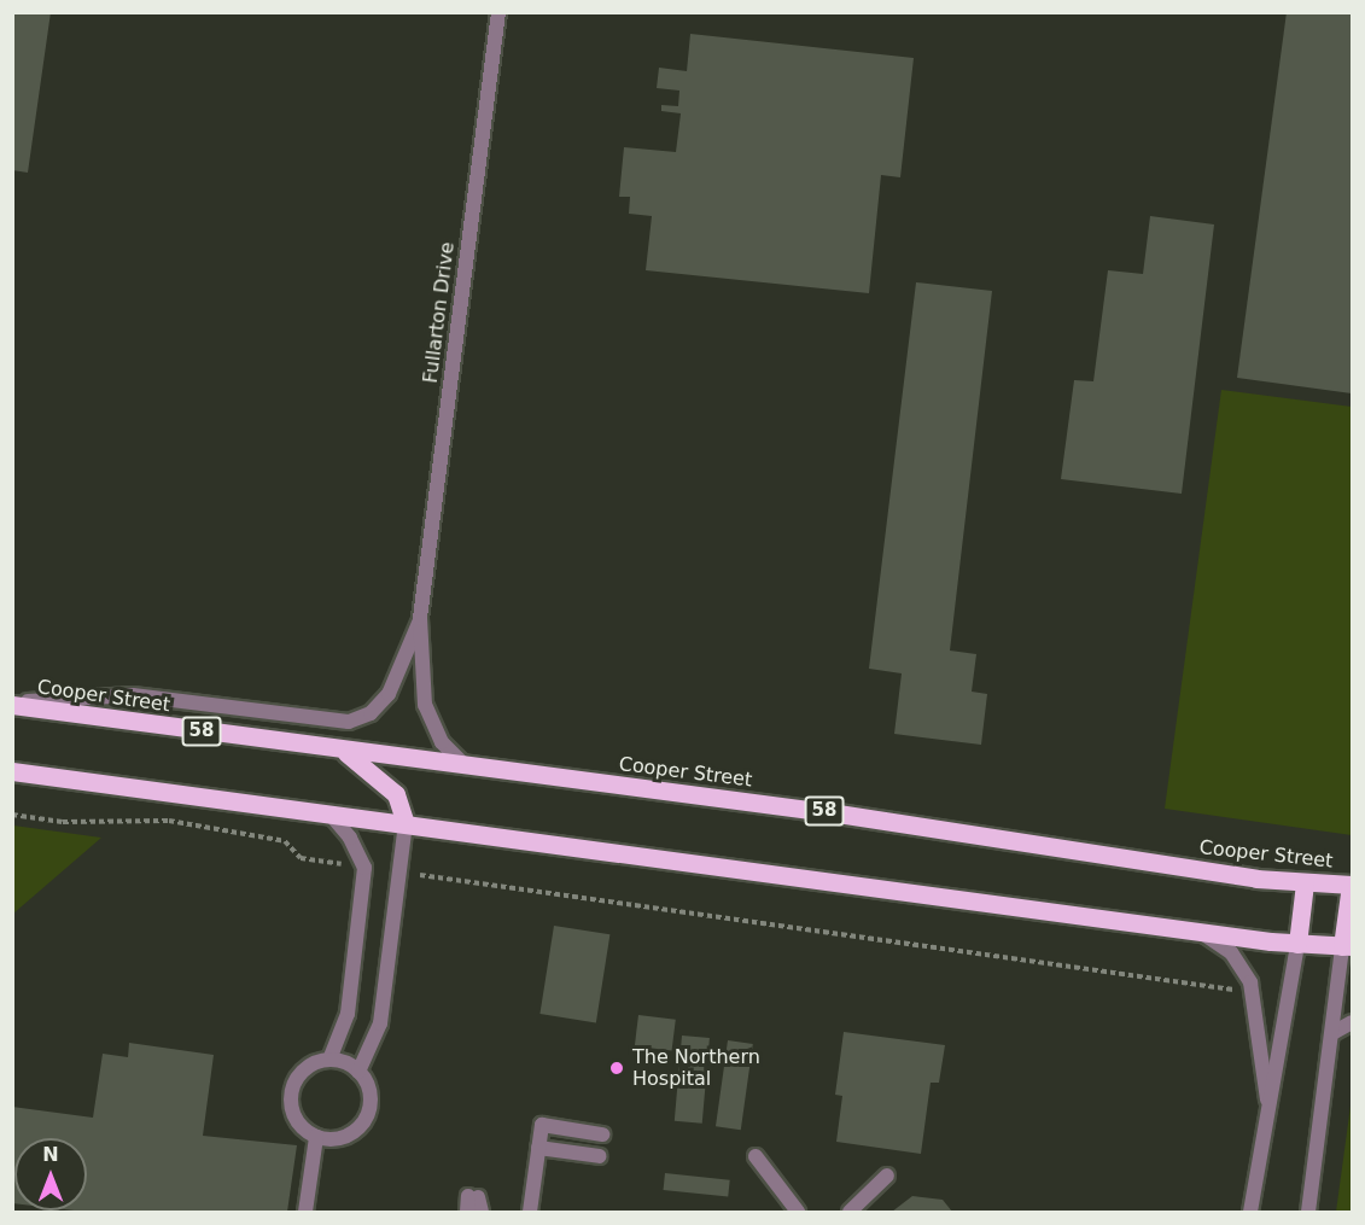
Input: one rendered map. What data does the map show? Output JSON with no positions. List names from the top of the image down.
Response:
{
  "streets": {
    "main road": ["Cooper Street", "58"],
    "street": ["Fullarton Drive"]
  },
  "crossings": [
    ["Fullarton Drive", "Cooper Street"]
  ],
  "places": ["The Northern Hospital"],
  "north": "top"
}
